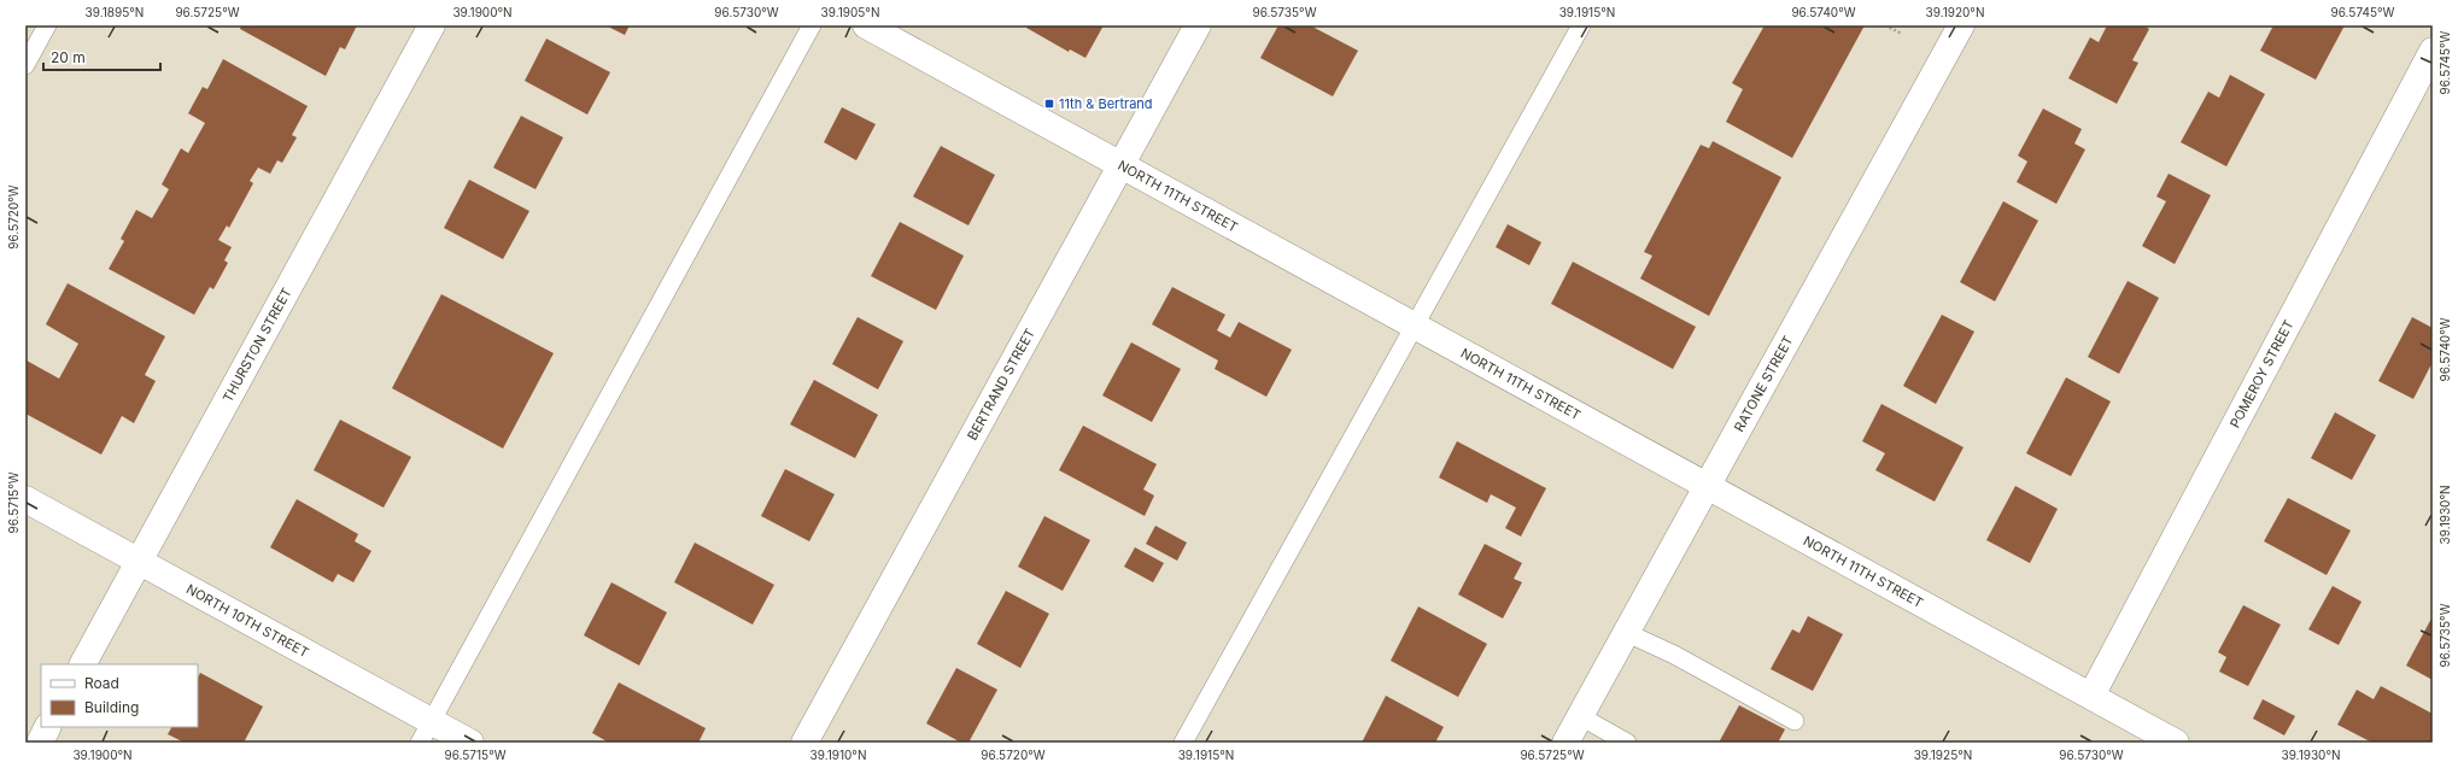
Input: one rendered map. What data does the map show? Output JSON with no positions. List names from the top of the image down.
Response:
{
  "streets": {
    "street": [
      "NORTH 11TH STREET",
      "THURSTON STREET",
      "POMEROY STREET",
      "BERTRAND STREET",
      "RATONE STREET",
      "NORTH 10TH STREET"
    ]
  },
  "crossings": [
    ["NORTH 11TH STREET", "POMEROY STREET"],
    ["NORTH 11TH STREET", "BERTRAND STREET"],
    ["NORTH 11TH STREET", "RATONE STREET"],
    ["THURSTON STREET", "NORTH 10TH STREET"]
  ],
  "places": {
    "transit": ["11th & Bertrand"]
  },
  "legend": ["Road", "Building"],
  "scale_bar": "20 m",
  "coordinates": [
    "39.1895°N",
    "96.5725°W",
    "39.1900°N",
    "96.5730°W",
    "39.1905°N",
    "96.5735°W",
    "39.1915°N",
    "96.5740°W",
    "39.1920°N",
    "96.5745°W",
    "96.5720°W",
    "96.5715°W",
    "39.1930°N",
    "39.1910°N",
    "39.1925°N"
  ]
}
